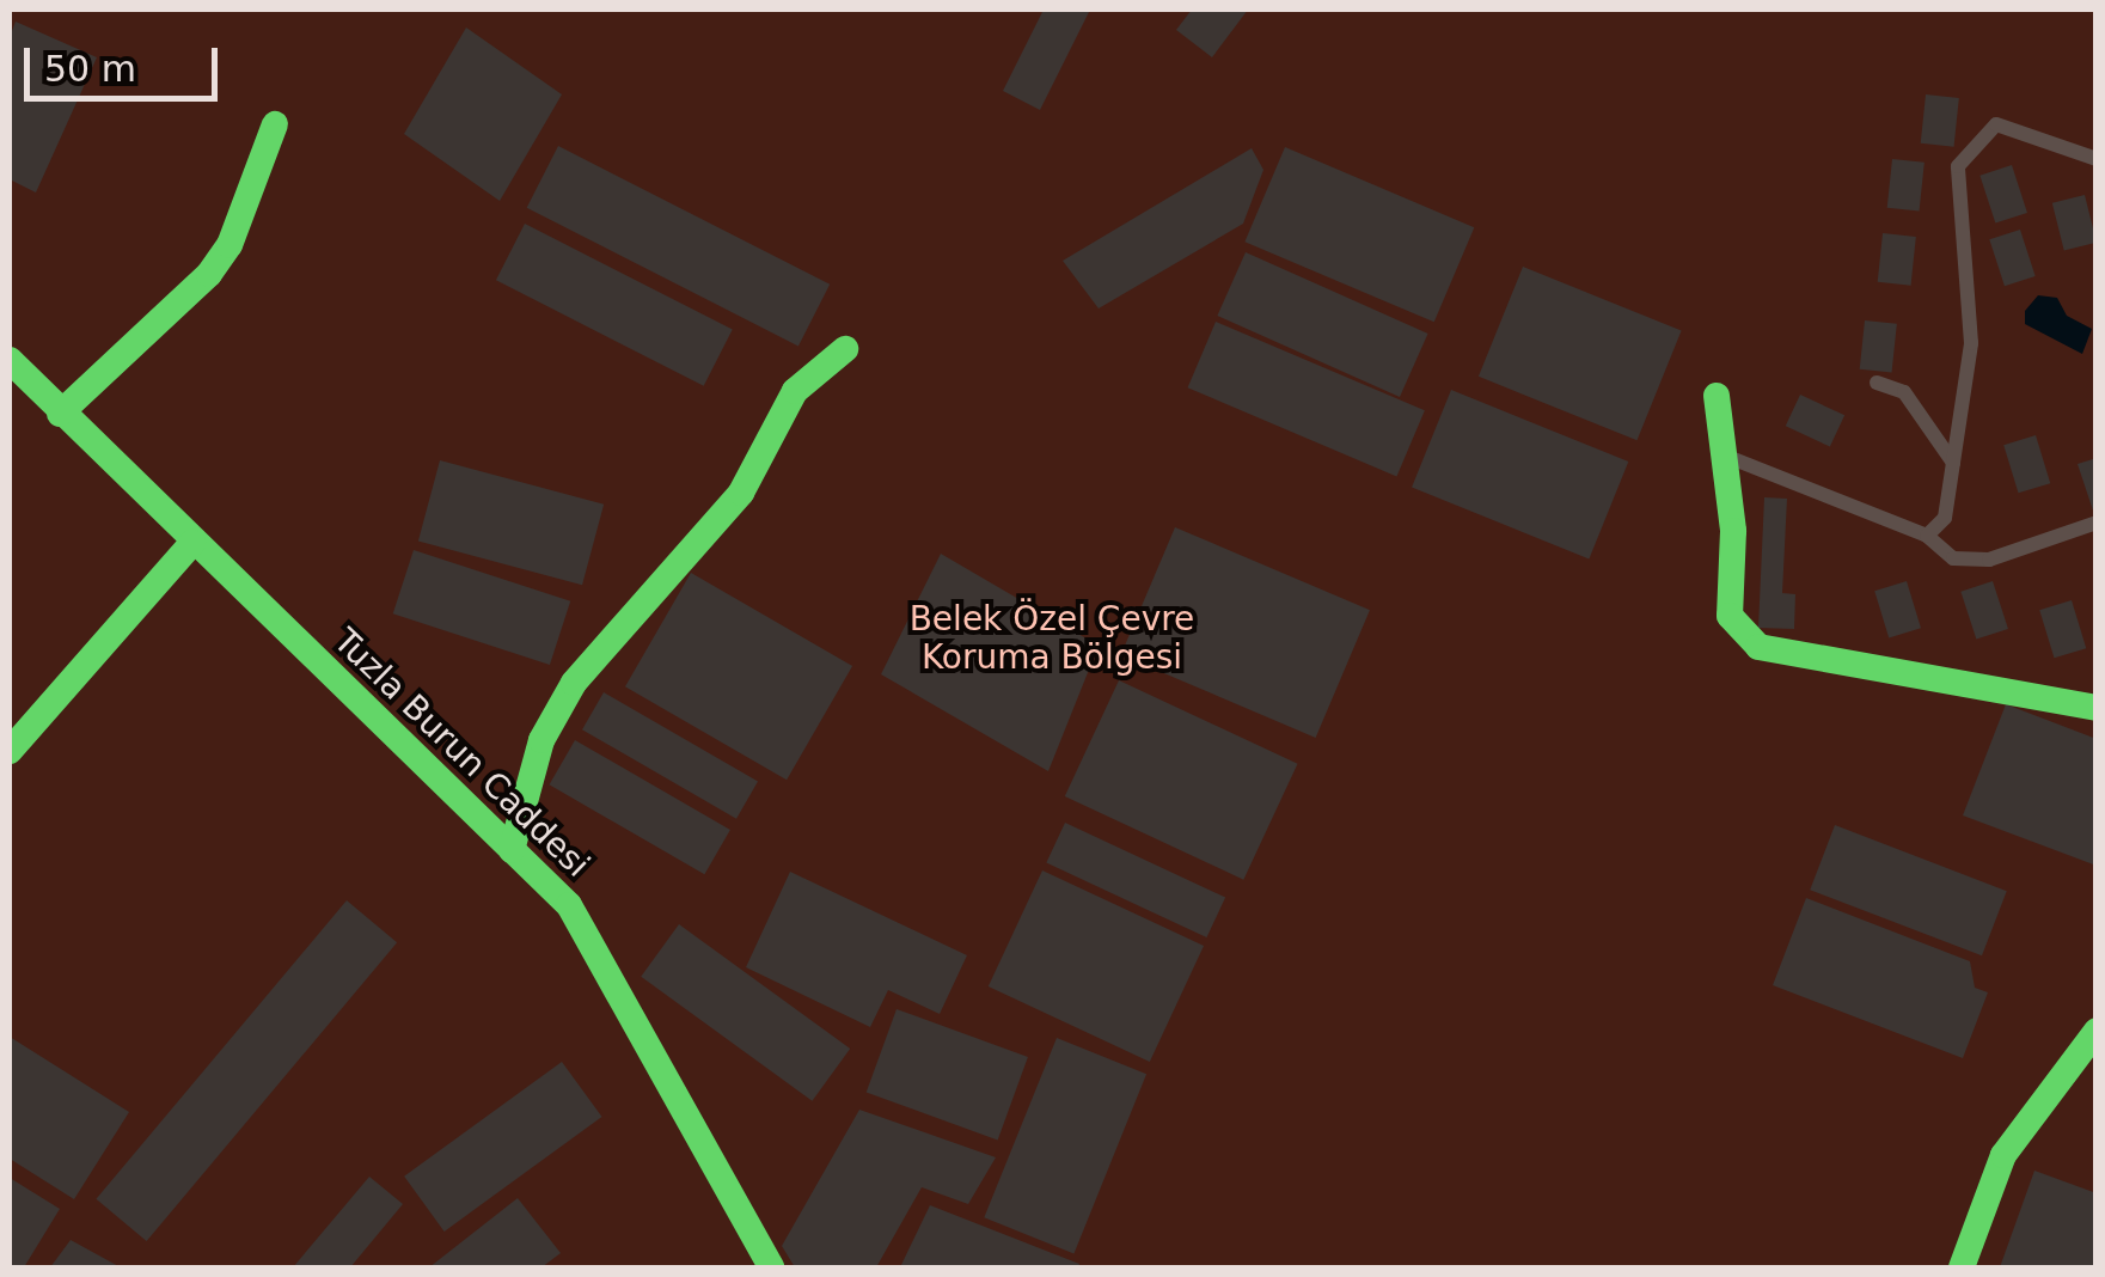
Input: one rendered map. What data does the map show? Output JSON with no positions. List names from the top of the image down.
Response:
{
  "streets": {
    "street": ["Tuzla Burun Caddesi"]
  },
  "parks": ["Belek Özel Çevre Koruma Bölgesi"],
  "scale_bar": "50 m"
}
